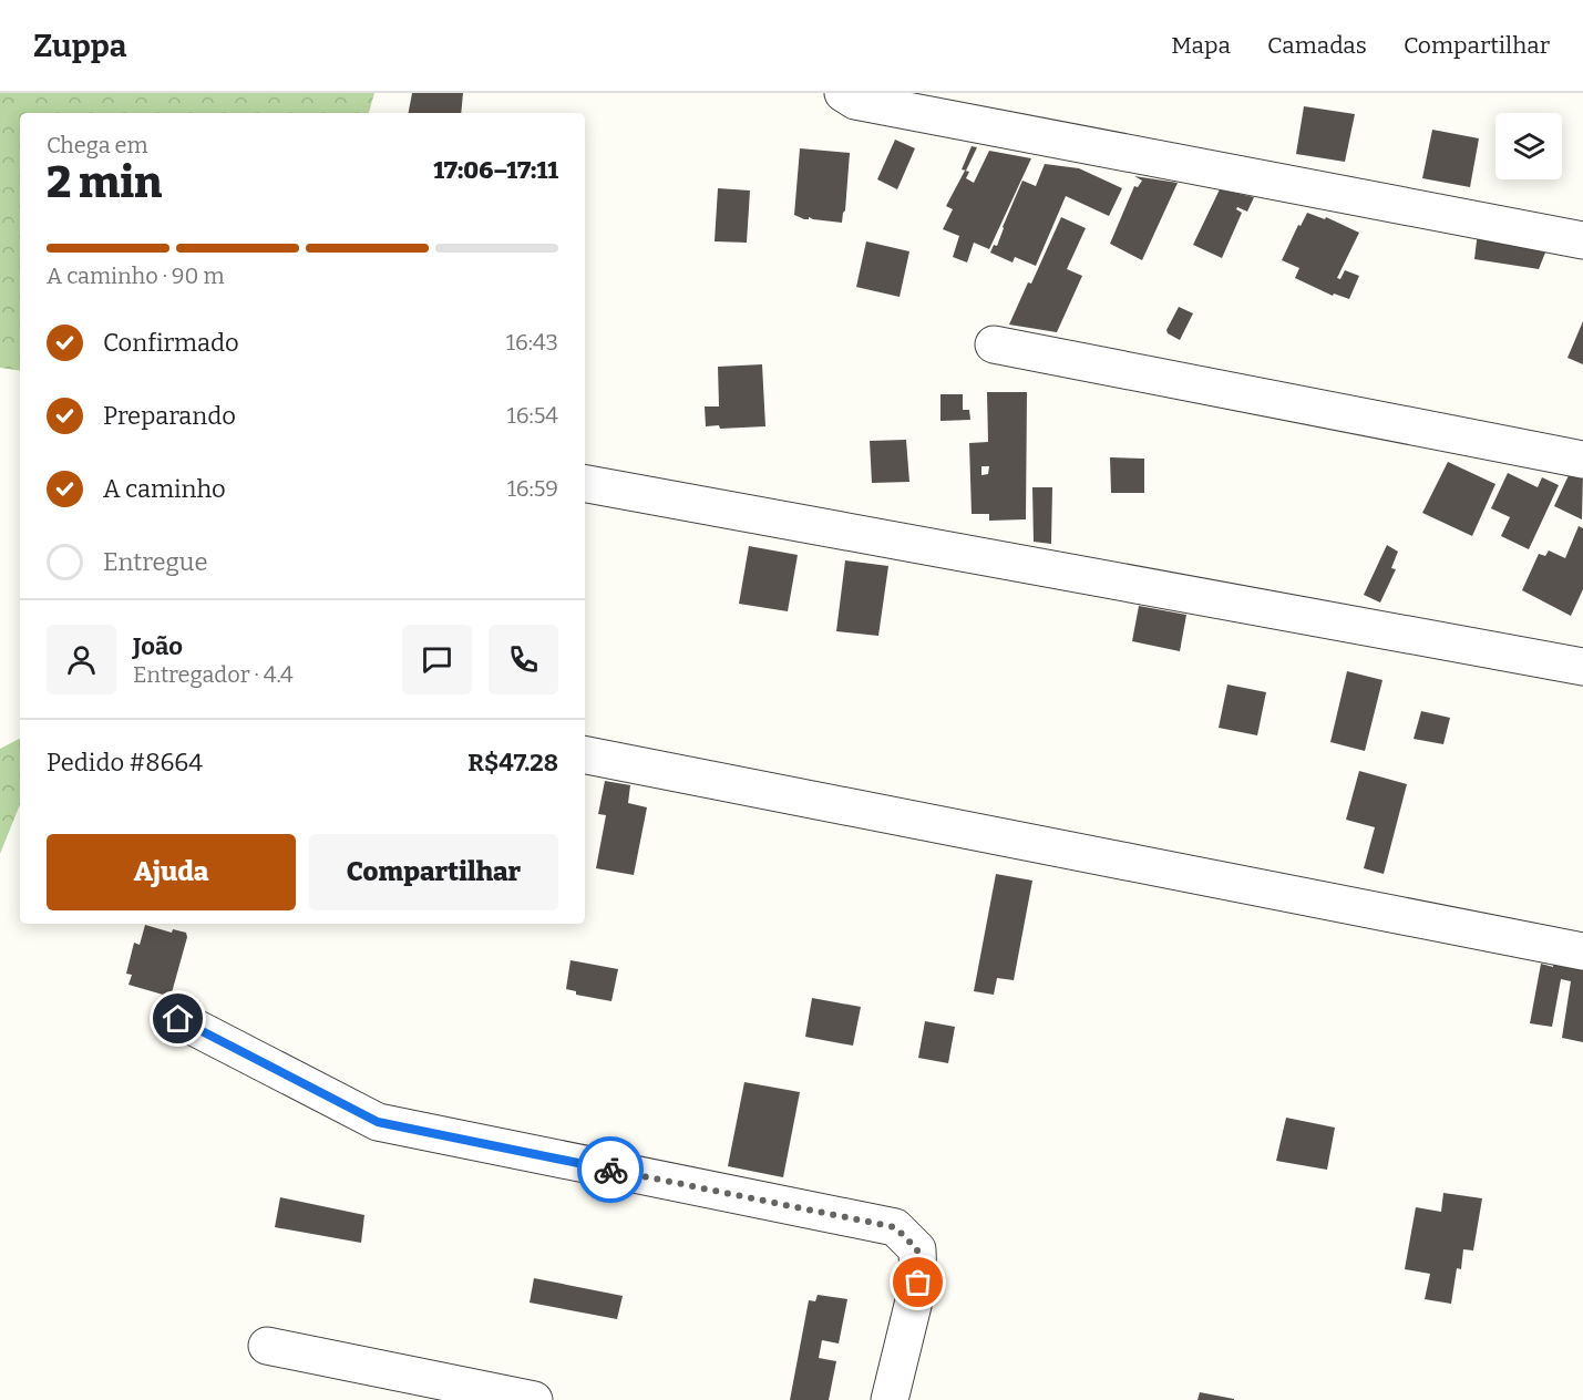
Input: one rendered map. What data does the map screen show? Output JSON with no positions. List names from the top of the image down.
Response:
{
  "page": {
    "header": "Zuppa",
    "nav": ["Mapa", "Camadas", "Compartilhar"],
    "heading": ["2 min", "Chega em", "17:06–17:11"],
    "panel": [
      "João",
      "Entregador · 4.4",
      "Pedido #8664",
      "R$47.28"
    ],
    "bar": "A caminho · 90 m",
    "list": [
      ["Confirmado", "16:43"],
      ["Preparando", "16:54"],
      ["A caminho", "16:59"],
      "Entregue"
    ],
    "buttons": ["Ajuda", "Compartilhar"]
  }
}
